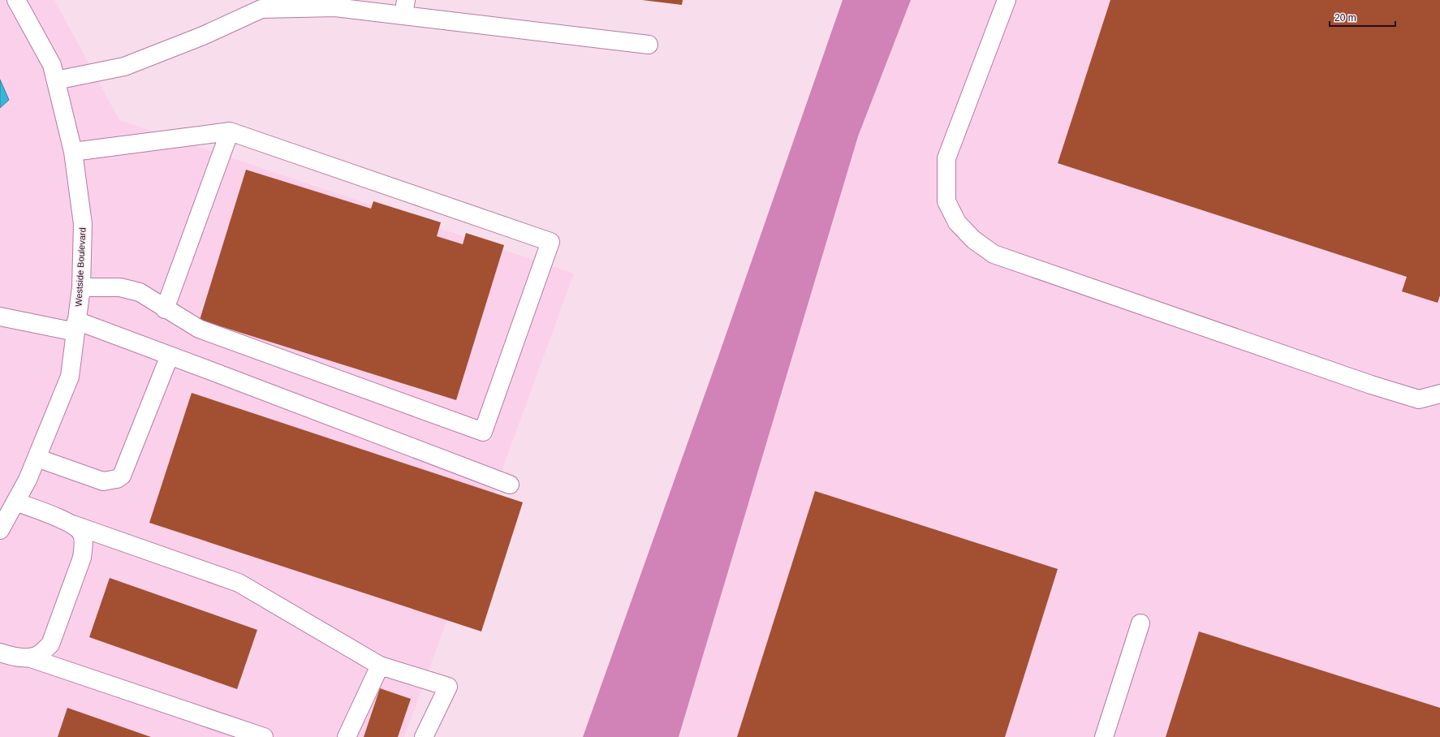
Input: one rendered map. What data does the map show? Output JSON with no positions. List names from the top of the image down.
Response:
{
  "streets": {
    "street": ["Westside Boulevard"]
  },
  "scale_bar": "20 m"
}
